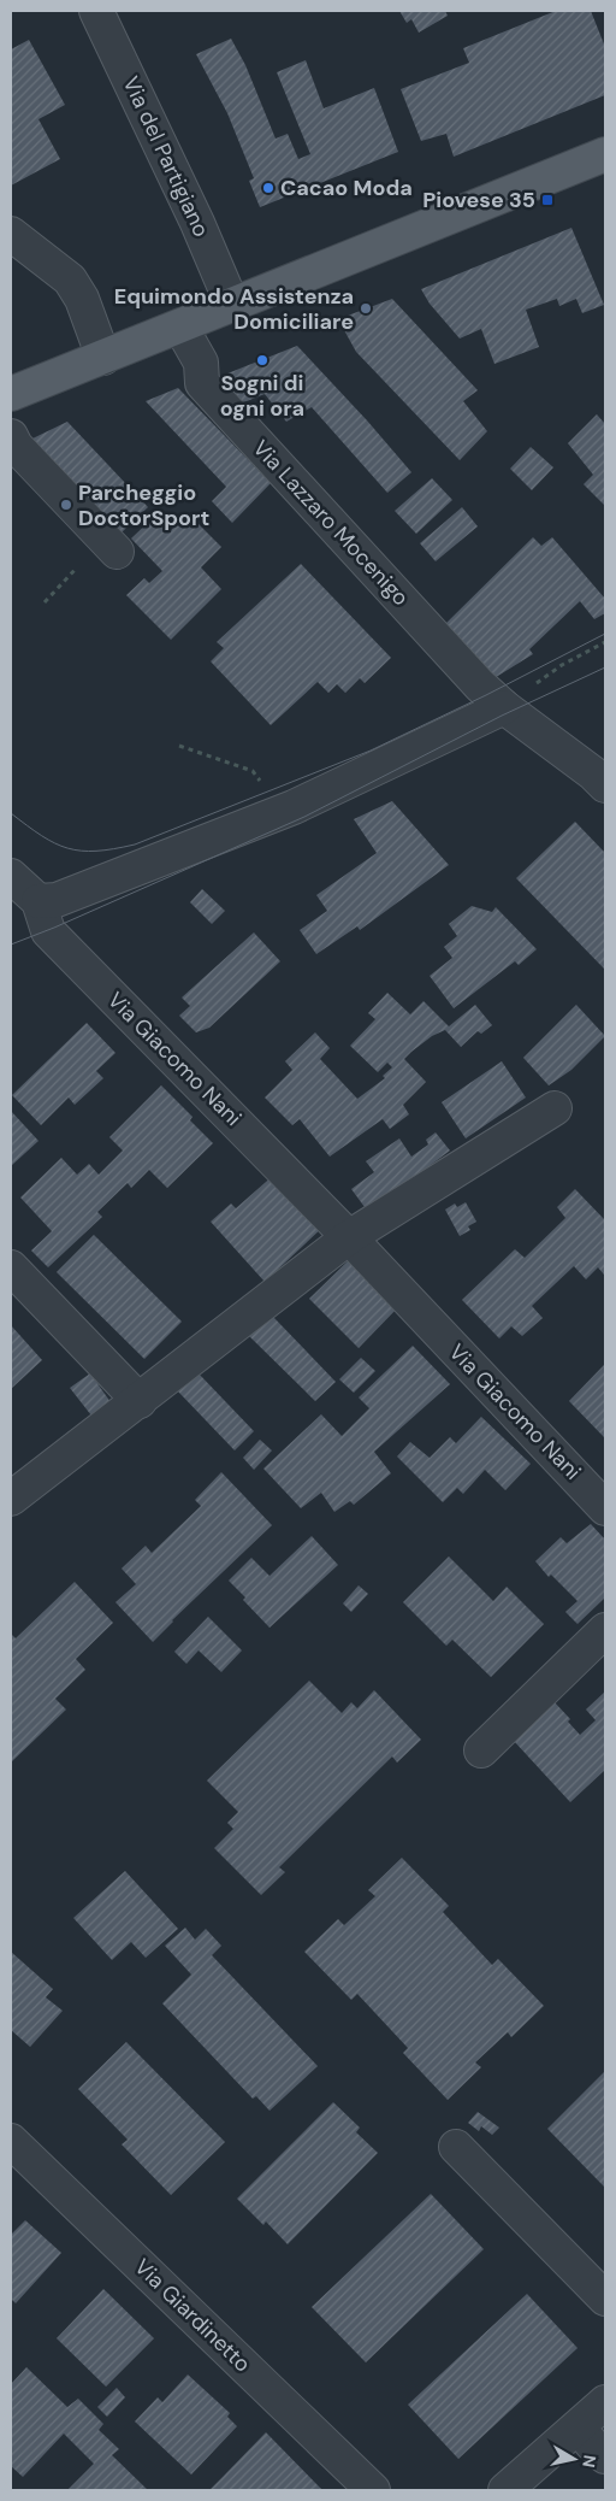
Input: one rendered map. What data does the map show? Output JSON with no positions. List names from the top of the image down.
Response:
{
  "streets": {
    "street": [
      "Via del Partigiano",
      "Via Lazzaro Mocenigo",
      "Via Giacomo Nani",
      "Via Giardinetto"
    ]
  },
  "places": {
    "other": [
      "Cacao Moda",
      "Equimondo Assistenza Domiciliare",
      "Sogni di ogni ora",
      "Parcheggio DoctorSport"
    ],
    "transit": ["Piovese 35"]
  },
  "north": "right"
}
